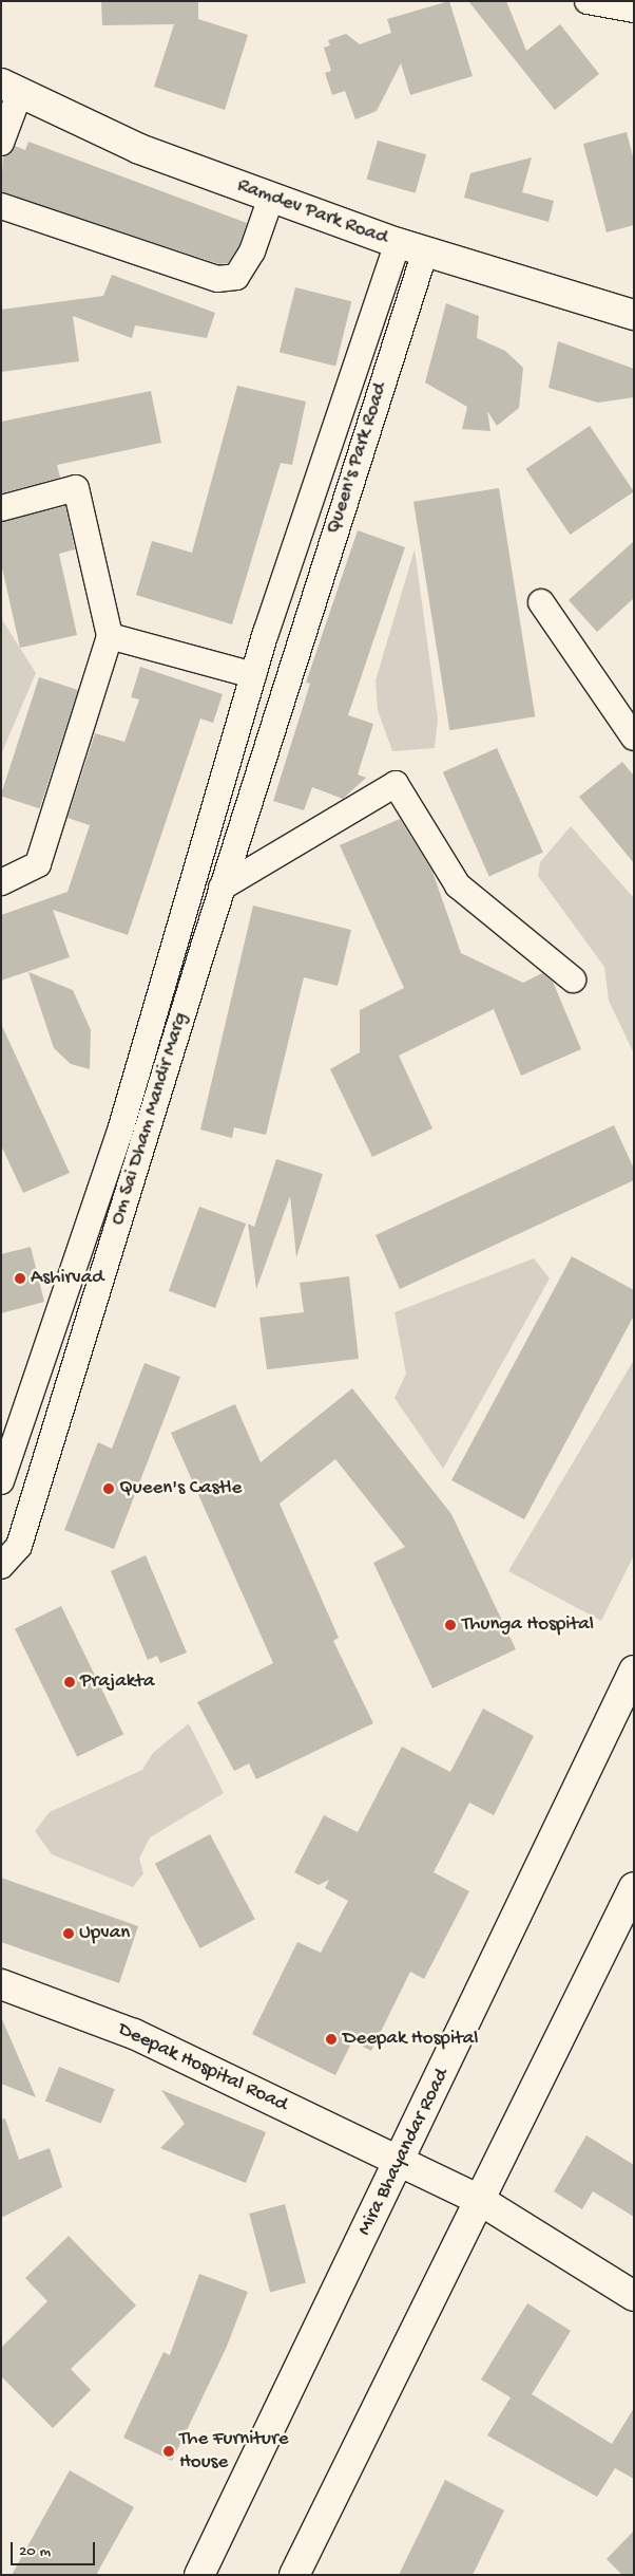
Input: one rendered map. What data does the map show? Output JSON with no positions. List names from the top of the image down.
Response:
{
  "streets": {
    "main road": ["Ramdev Park Road", "Deepak Hospital Road", "Mira Bhayandar Road"],
    "street": ["Queen's Park Road", "Om Sai Dham Mandir Marg"]
  },
  "crossings": [
    ["Ramdev Park Road", "Queen's Park Road"],
    ["Queen's Park Road", "Om Sai Dham Mandir Marg"],
    ["Deepak Hospital Road", "Mira Bhayandar Road"]
  ],
  "places": [
    "Ashirvad",
    "Queen's Castle",
    "Thunga Hospital",
    "Prajakta",
    "Upvan",
    "Deepak Hospital",
    "The Furniture House"
  ],
  "scale_bar": "20 m"
}
